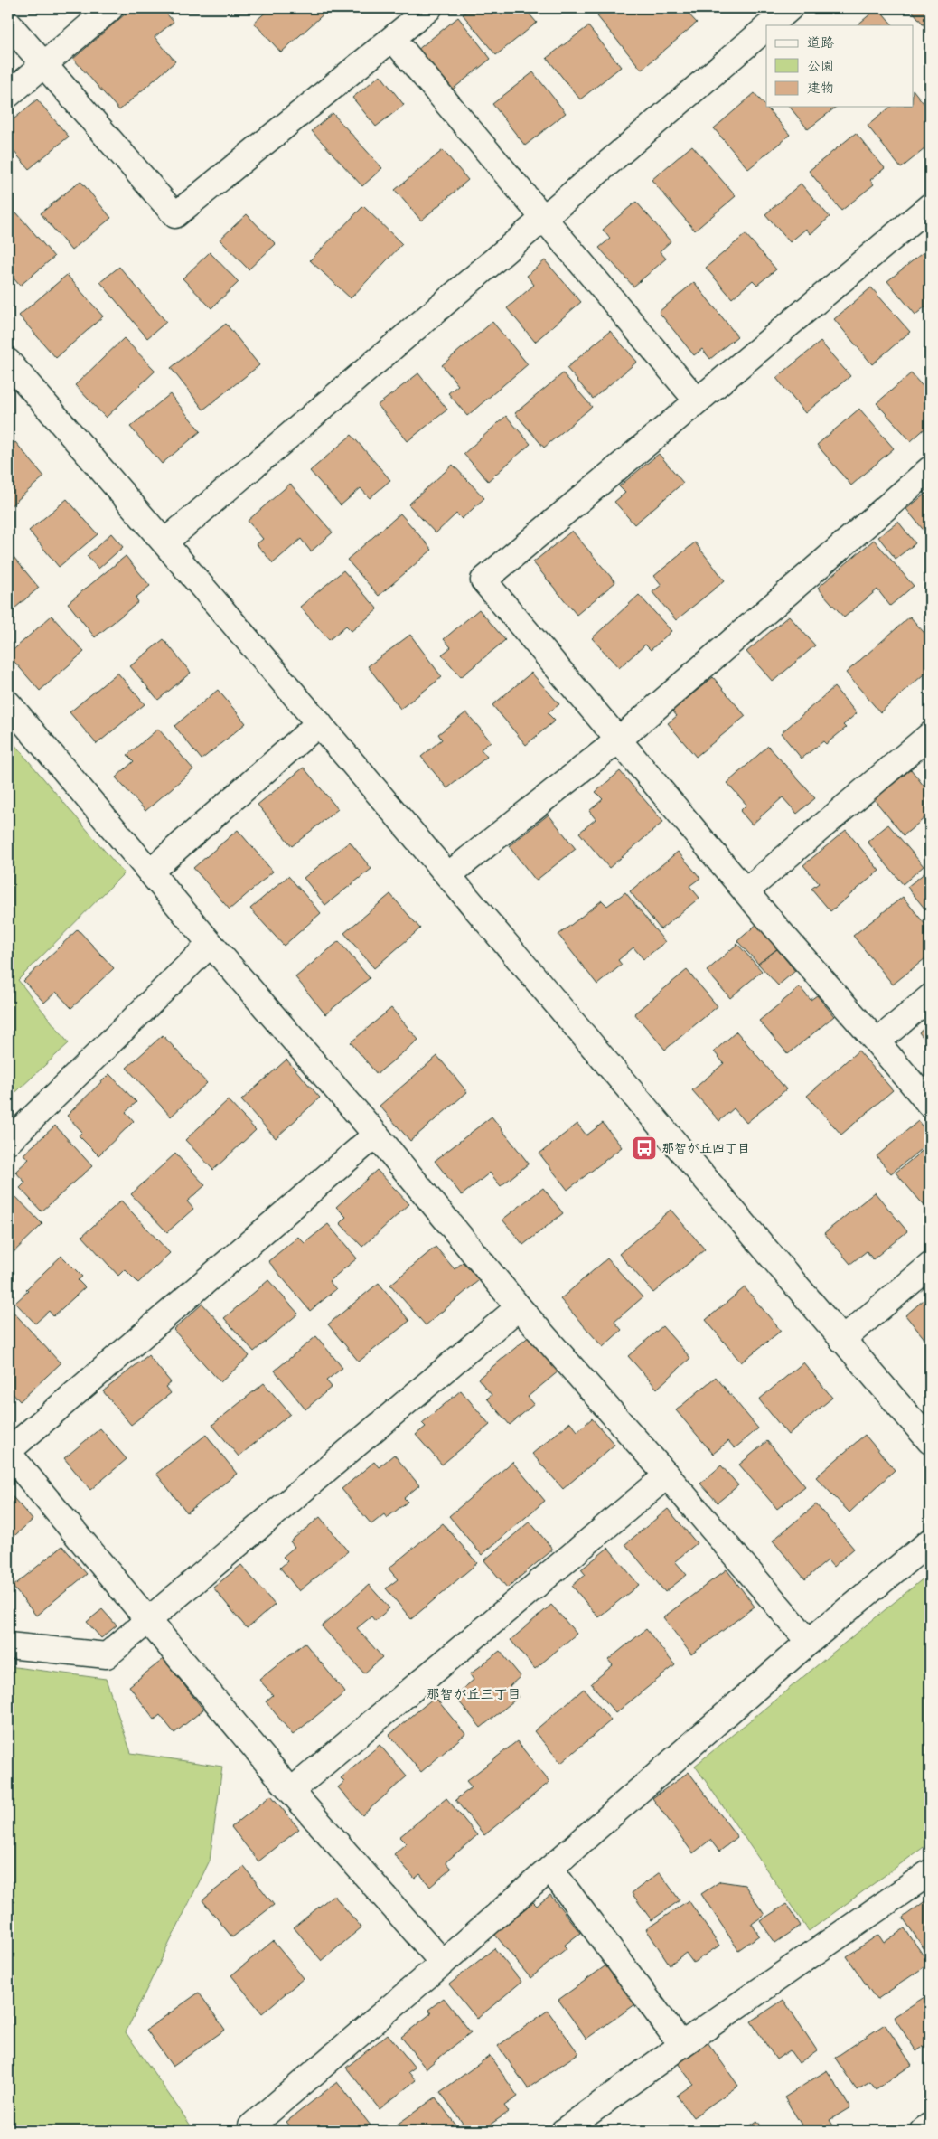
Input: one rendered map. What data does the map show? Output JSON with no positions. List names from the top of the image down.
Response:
{
  "districts": ["那智が丘三丁目"],
  "places": {
    "bus stop": ["那智が丘四丁目"]
  },
  "legend": ["道路", "公園", "建物"]
}
